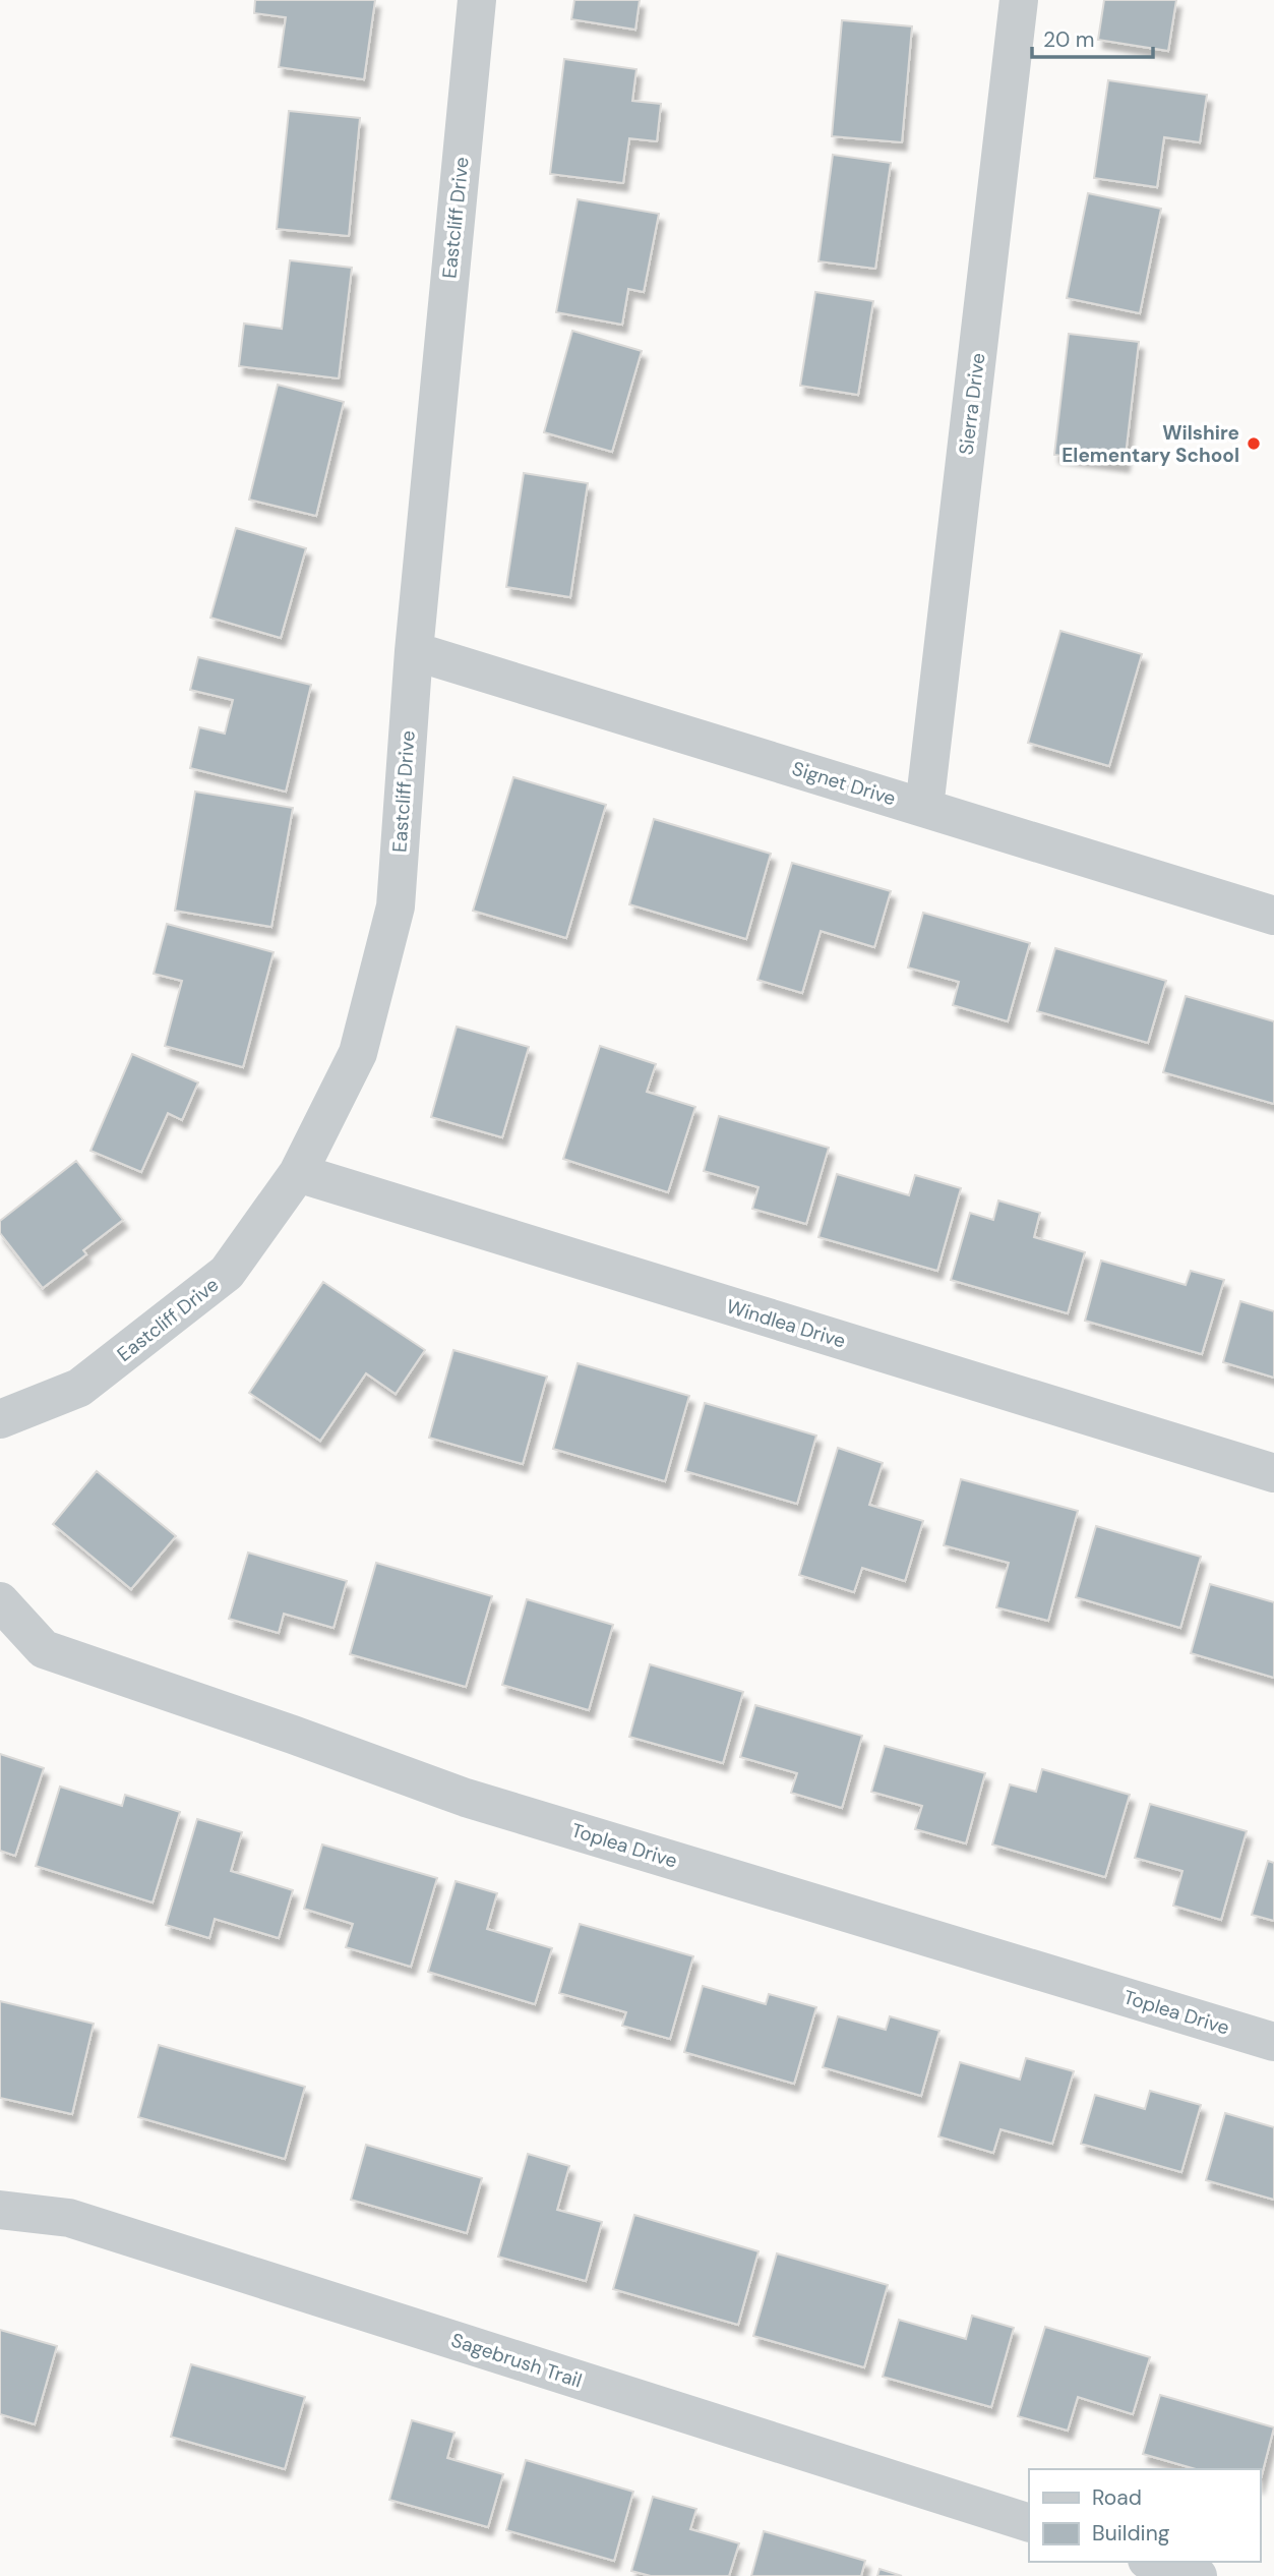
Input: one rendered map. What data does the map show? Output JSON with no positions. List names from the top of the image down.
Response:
{
  "streets": {
    "street": [
      "Eastcliff Drive",
      "Sierra Drive",
      "Signet Drive",
      "Windlea Drive",
      "Toplea Drive",
      "Sagebrush Trail"
    ]
  },
  "crossings": [
    ["Eastcliff Drive", "Signet Drive"],
    ["Eastcliff Drive", "Windlea Drive"],
    ["Sierra Drive", "Signet Drive"]
  ],
  "places": ["Wilshire Elementary School"],
  "legend": ["Road", "Building"],
  "scale_bar": "20 m"
}
